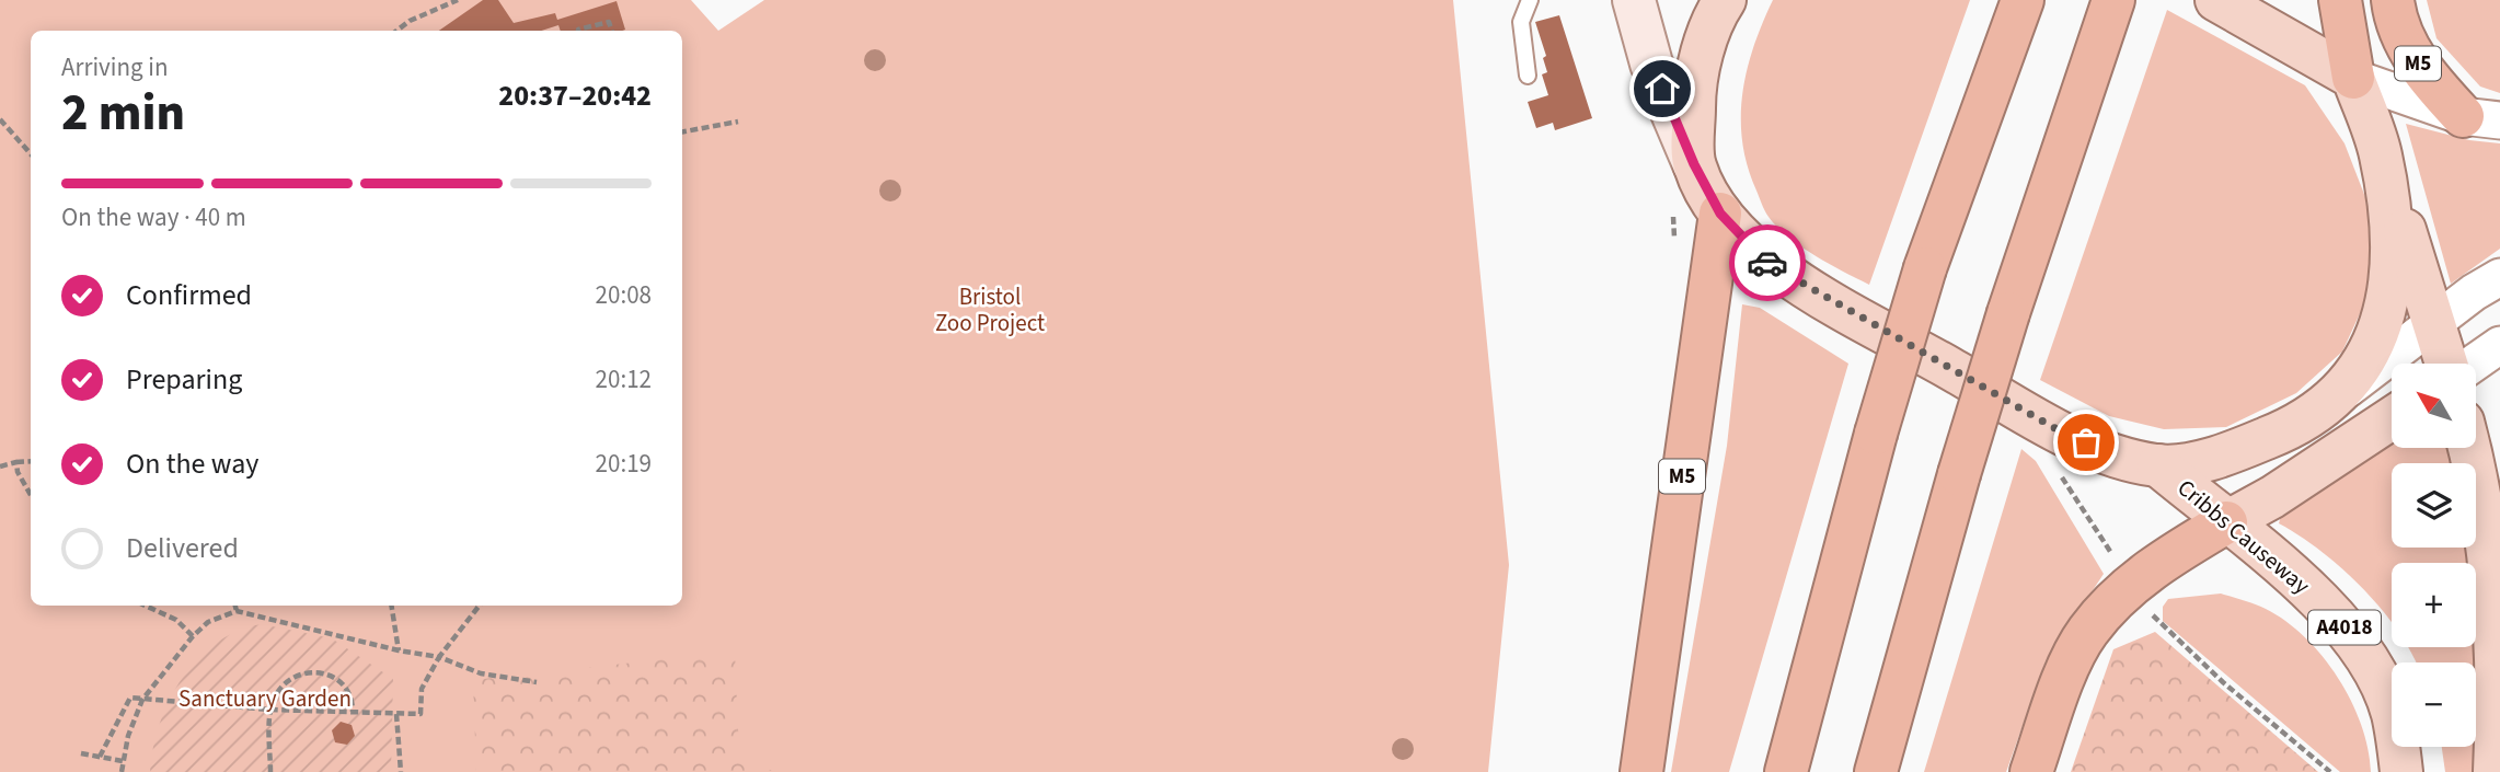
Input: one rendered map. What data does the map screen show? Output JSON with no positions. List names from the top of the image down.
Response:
{
  "streets": {
    "highway": ["M5"],
    "main road": ["Cribbs Causeway", "A4018"]
  },
  "parks": ["Bristol Zoo Project", "Sanctuary Garden"],
  "north": "top left",
  "page": {
    "heading": ["2 min", "Arriving in", "20:37–20:42"],
    "bar": "On the way · 40 m",
    "list": [
      ["Confirmed", "20:08"],
      ["Preparing", "20:12"],
      ["On the way", "20:19"],
      "Delivered"
    ],
    "map_buttons": ["+", "−"]
  }
}
